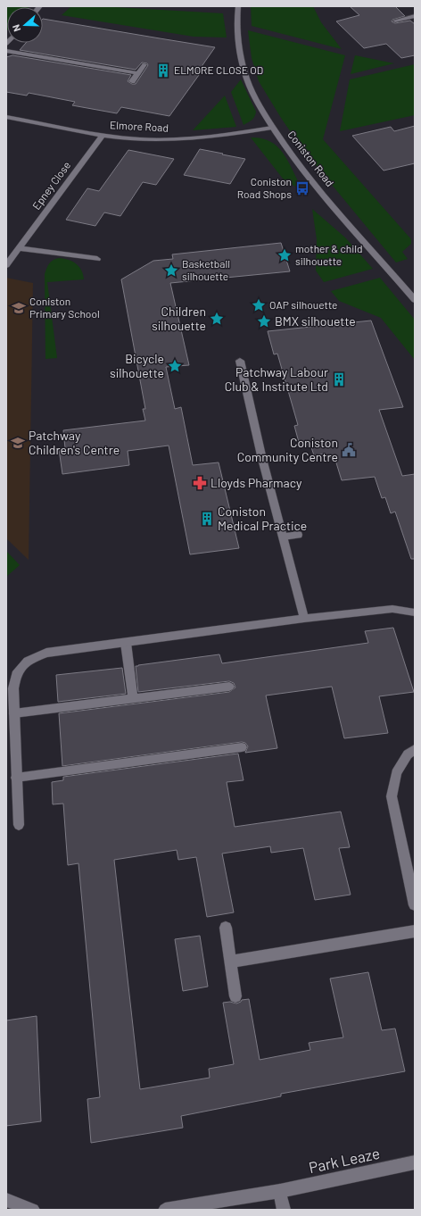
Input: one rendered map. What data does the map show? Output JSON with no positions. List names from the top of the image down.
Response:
{
  "streets": {
    "street": [
      "Elmore Road",
      "Coniston Road",
      "Epney Close",
      "Park Leaze"
    ]
  },
  "crossings": [
    ["Elmore Road", "Coniston Road"],
    ["Elmore Road", "Epney Close"]
  ],
  "places": {
    "building": ["ELMORE CLOSE OD", "Patchway Labour Club & Institute Ltd", "Coniston Medical Practice"],
    "bus stop": ["Coniston Road Shops"],
    "place": [
      "mother & child silhouette",
      "Basketball silhouette",
      "OAP silhouette",
      "Children silhouette",
      "BMX silhouette",
      "Bicycle silhouette"
    ],
    "school or university": ["Coniston Primary School", "Patchway Children's Centre"],
    "public building": ["Coniston Community Centre"],
    "pharmacy": ["Lloyds Pharmacy"]
  },
  "north": "left"
}
